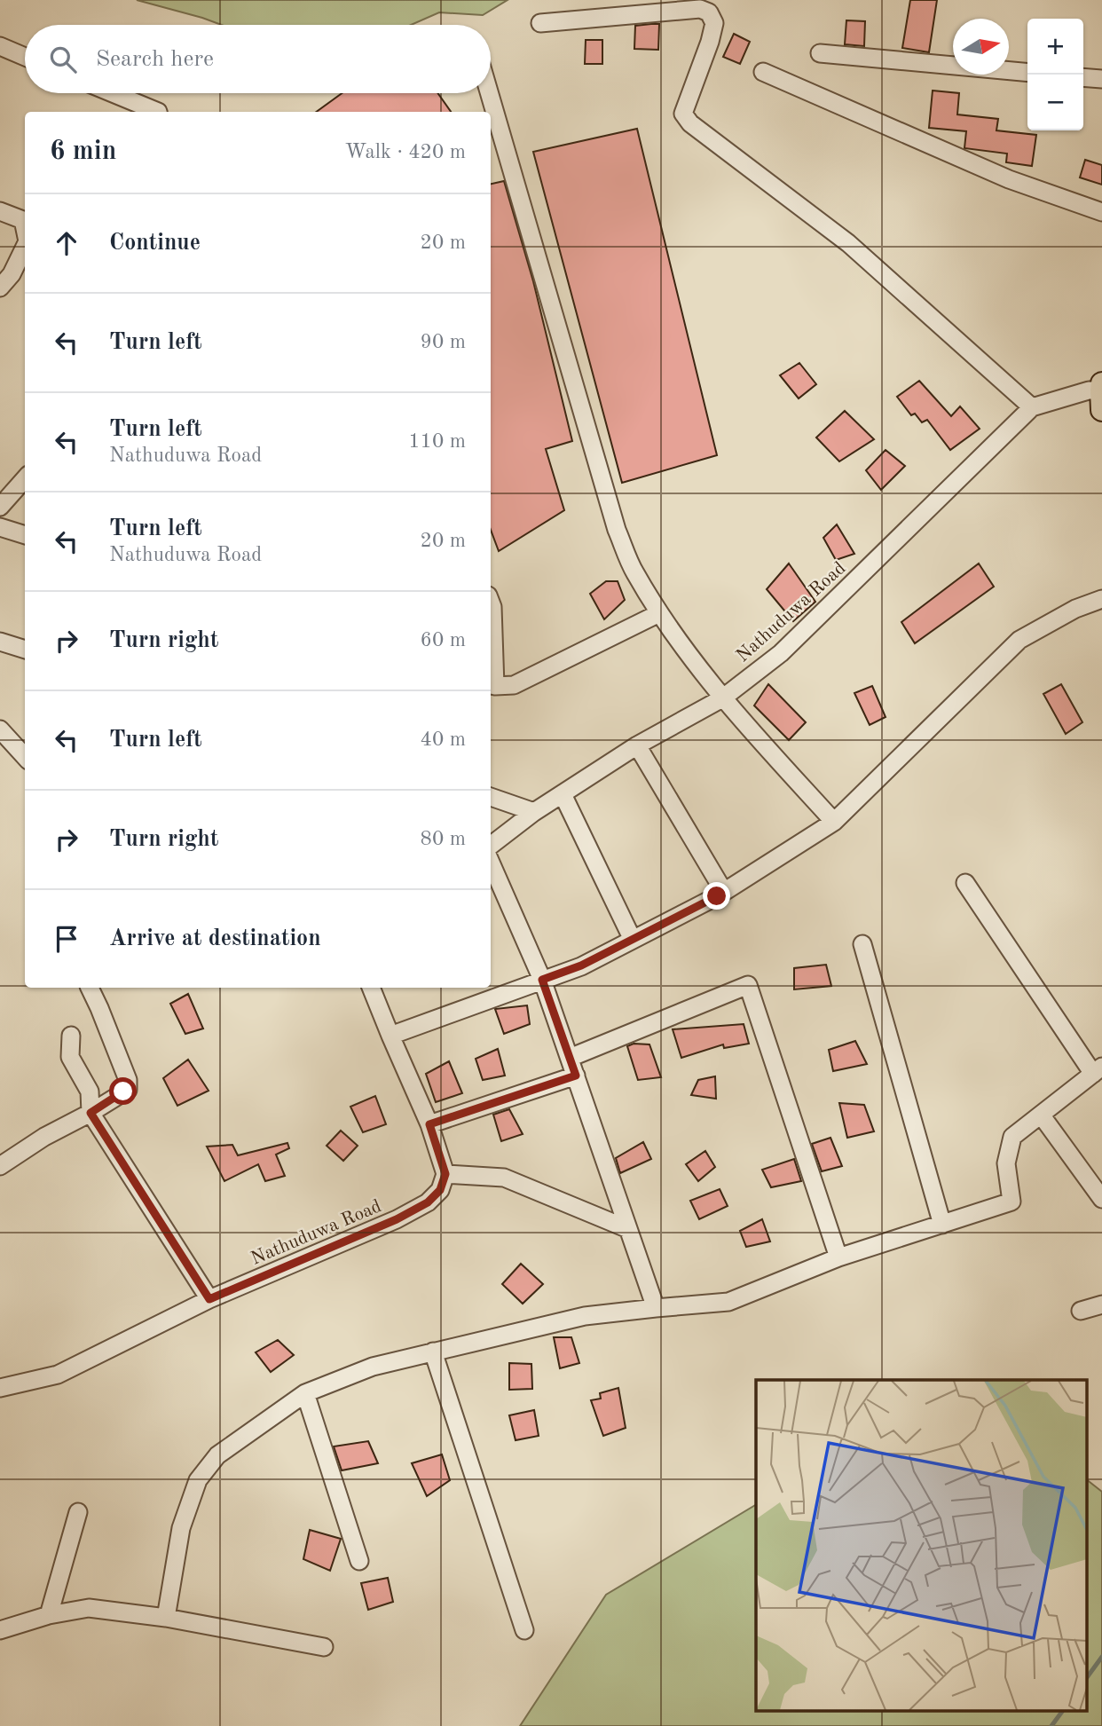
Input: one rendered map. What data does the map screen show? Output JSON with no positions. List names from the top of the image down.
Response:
{
  "streets": {
    "street": ["Nathuduwa Road"]
  },
  "north": "right",
  "page": {
    "map_buttons": ["+", "−"],
    "search": "Search here",
    "heading": ["6 min", "Walk · 420 m"],
    "list": [
      ["Continue", "20 m"],
      ["Turn left", "90 m"],
      ["Turn left", "Nathuduwa Road", "110 m"],
      ["Turn left", "Nathuduwa Road", "20 m"],
      ["Turn right", "60 m"],
      ["Turn left", "40 m"],
      ["Turn right", "80 m"],
      "Arrive at destination"
    ]
  }
}
